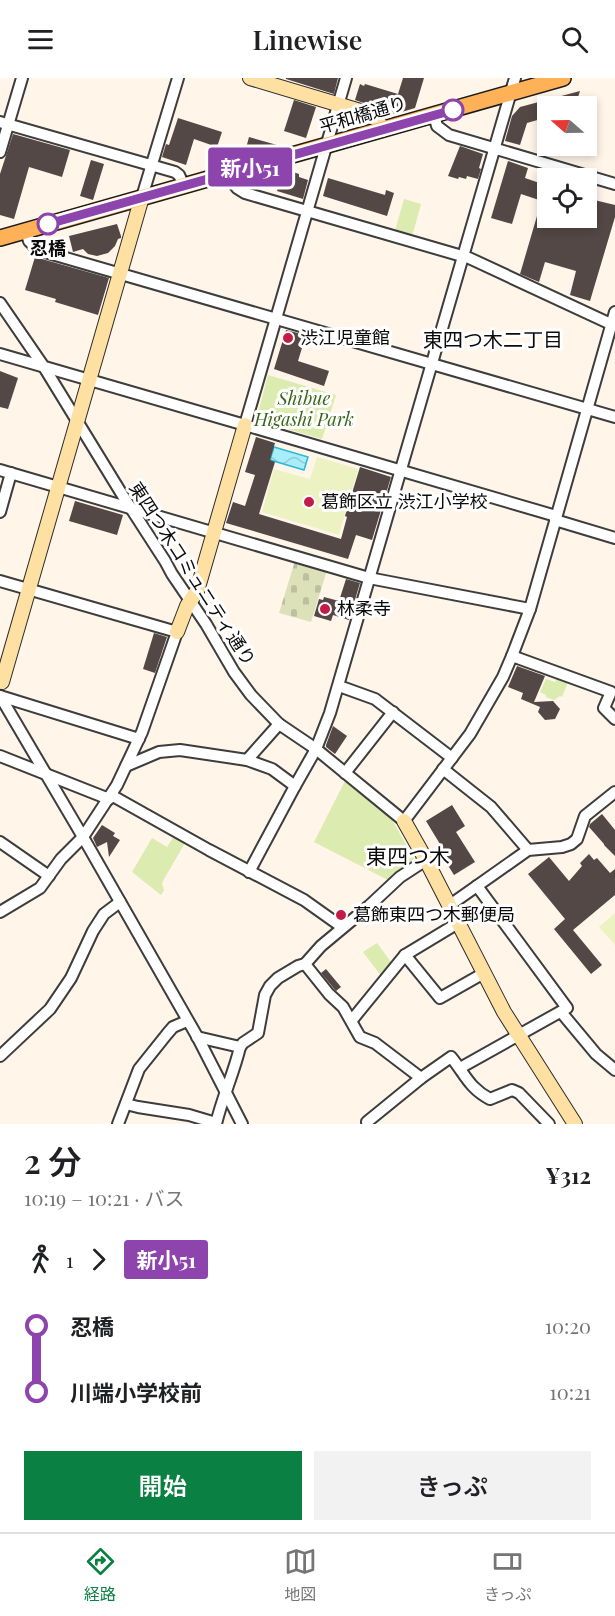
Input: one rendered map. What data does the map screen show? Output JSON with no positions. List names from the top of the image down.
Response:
{
  "streets": {
    "main road": ["平和橋通り"],
    "street": ["東四つ木コミュニティ通り"]
  },
  "districts": ["東四つ木二丁目", "東四つ木"],
  "parks": ["Shibue Higashi Park"],
  "places": [
    "忍橋",
    "渋江児童館",
    "葛飾区立 渋江小学校",
    "林柔寺",
    "葛飾東四つ木郵便局"
  ],
  "lines": ["bus line 新小51"],
  "north": "left",
  "page": {
    "header": "Linewise",
    "on_map": "新小51",
    "heading": ["2 分", "10:19 – 10:21 · バス", "¥312"],
    "legs": ["1", "新小51"],
    "list": [
      {
        "name": "忍橋",
        "value": "10:20"
      },
      {
        "name": "川端小学校前",
        "value": "10:21"
      }
    ],
    "buttons": ["開始", "きっぷ"],
    "tabs": ["経路", "地図", "きっぷ"]
  }
}
